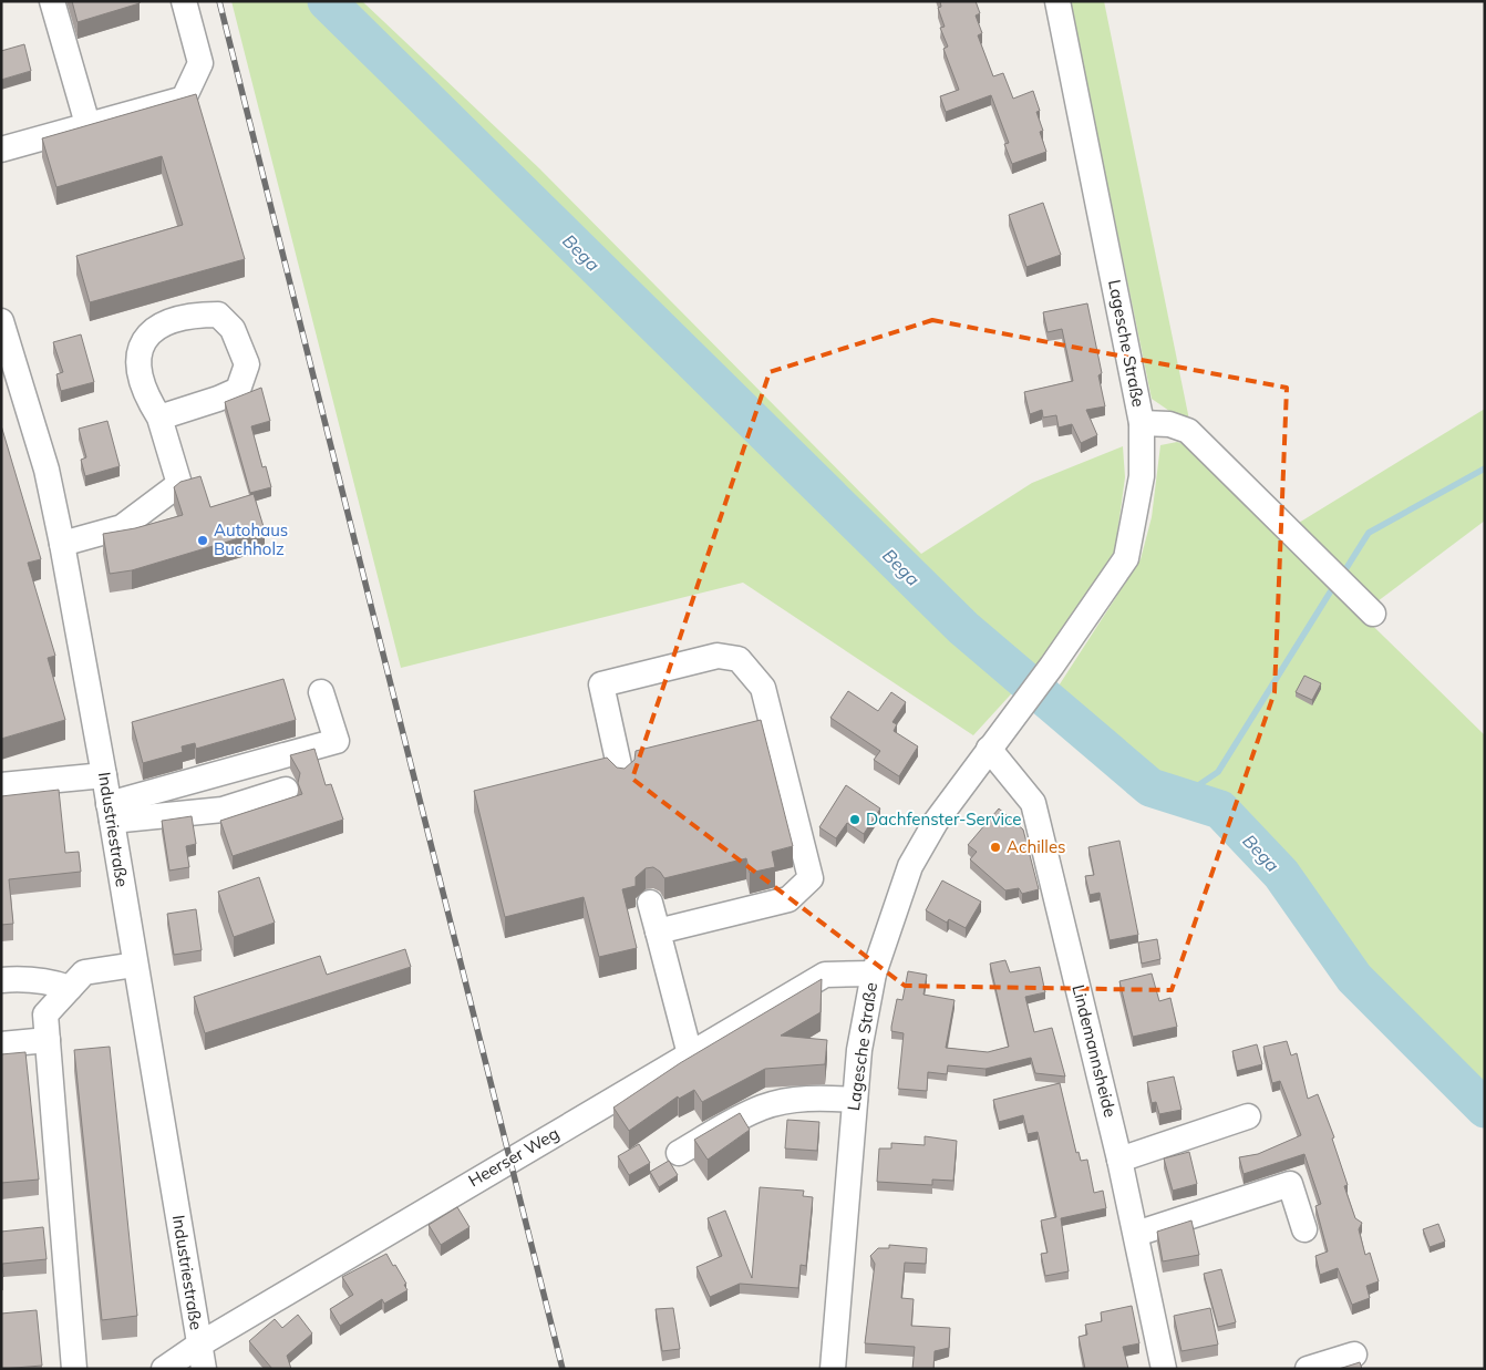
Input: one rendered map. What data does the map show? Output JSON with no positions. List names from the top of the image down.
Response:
{
  "streets": {
    "street": [
      "Lagesche Straße",
      "Industriestraße",
      "Lindemannsheide",
      "Heerser Weg"
    ]
  },
  "crossings": [
    ["Lagesche Straße", "Lindemannsheide"],
    ["Lagesche Straße", "Heerser Weg"],
    ["Industriestraße", "Heerser Weg"]
  ],
  "water": ["Bega"],
  "places": ["Autohaus Buchholz", "Dachfenster-Service", "Achilles"]
}
